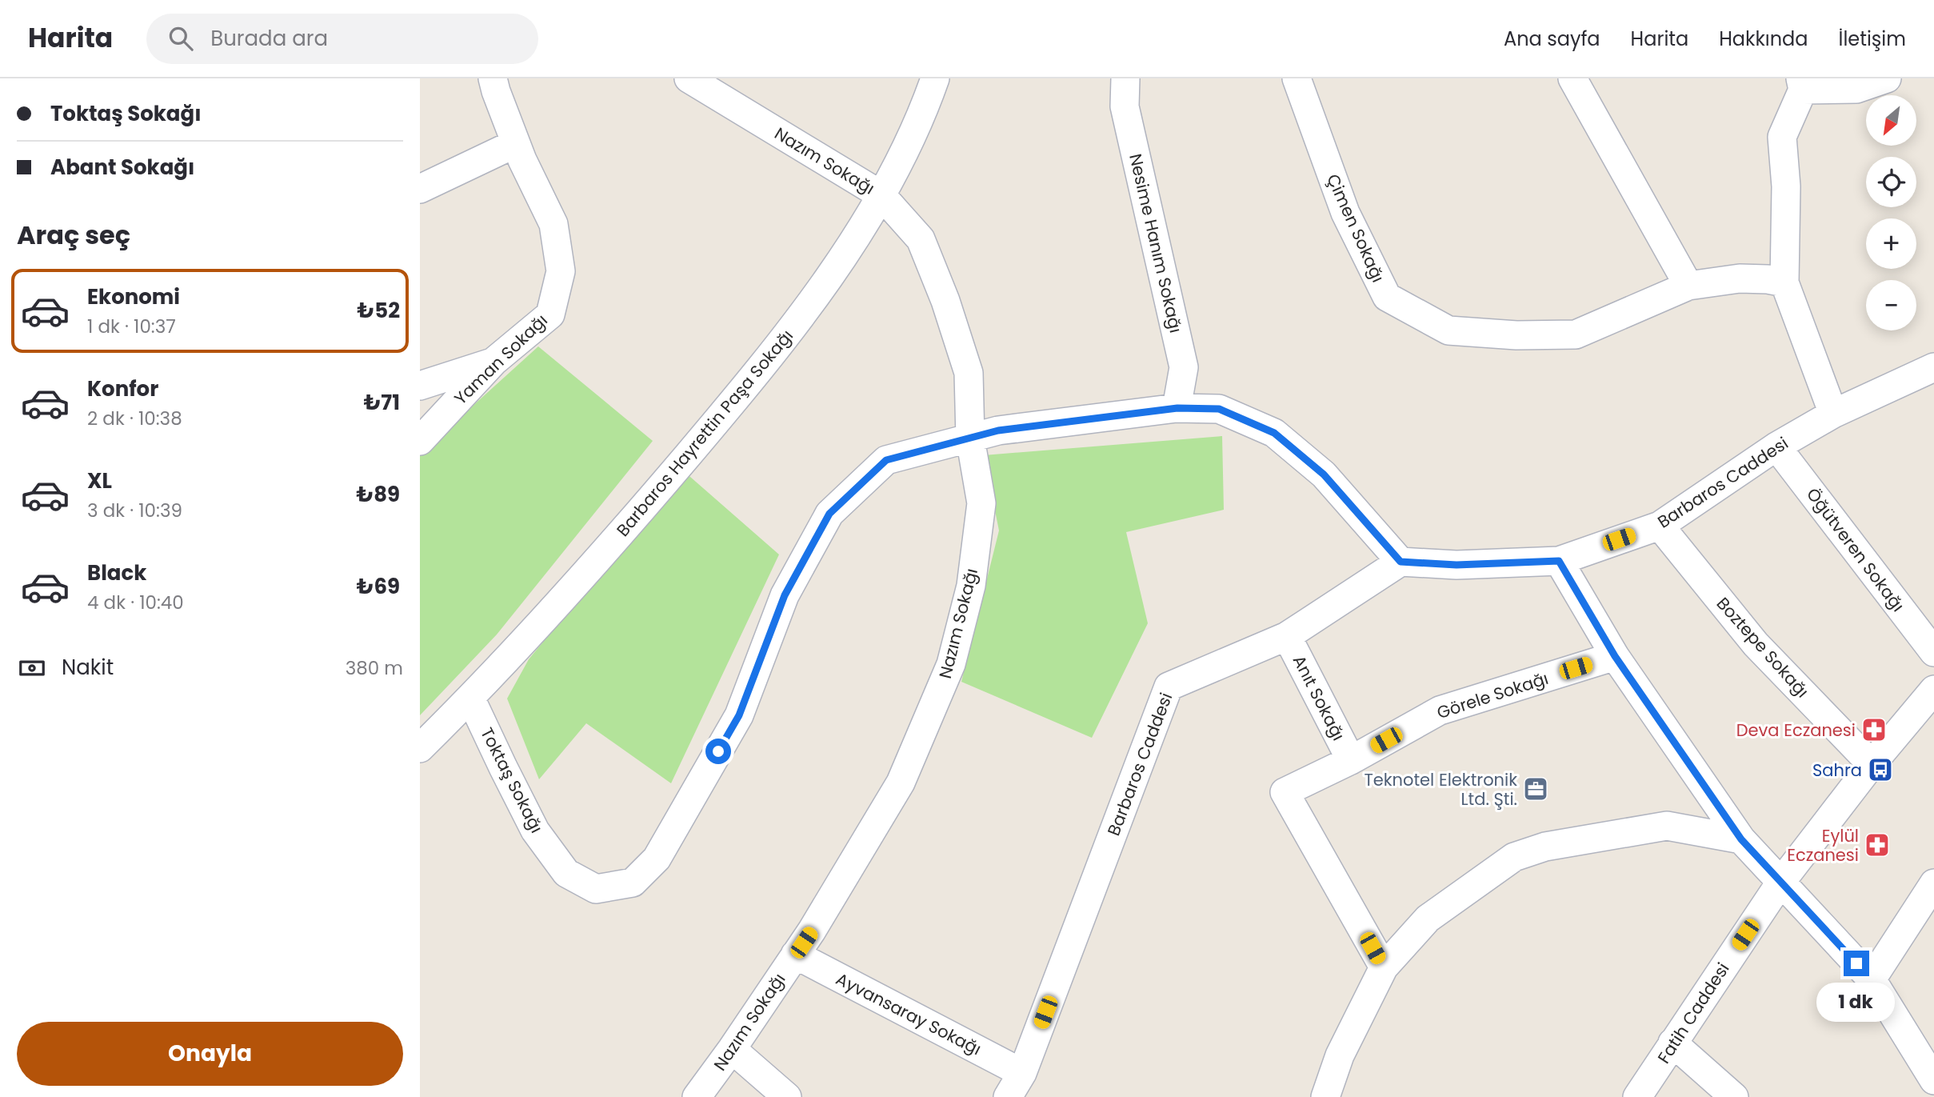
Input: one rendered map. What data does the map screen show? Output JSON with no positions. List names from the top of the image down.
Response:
{
  "streets": {
    "street": [
      "Nazım Sokağı",
      "Çimen Sokağı",
      "Nesime Hanım Sokağı",
      "Yaman Sokağı",
      "Barbaros Hayrettin Paşa Sokağı",
      "Barbaros Caddesi",
      "Öğütveren Sokağı",
      "Boztepe Sokağı",
      "Görele Sokağı",
      "Anıt Sokağı",
      "Toktaş Sokağı",
      "Fatih Caddesi",
      "Ayvansaray Sokağı"
    ]
  },
  "crossings": [
    ["Nazım Sokağı", "Barbaros Hayrettin Paşa Sokağı"],
    ["Nazım Sokağı", "Toktaş Sokağı"],
    ["Nazım Sokağı", "Ayvansaray Sokağı"],
    ["Nesime Hanım Sokağı", "Toktaş Sokağı"],
    ["Barbaros Hayrettin Paşa Sokağı", "Toktaş Sokağı"],
    ["Barbaros Caddesi", "Öğütveren Sokağı"],
    ["Barbaros Caddesi", "Boztepe Sokağı"],
    ["Barbaros Caddesi", "Anıt Sokağı"],
    ["Barbaros Caddesi", "Toktaş Sokağı"],
    ["Barbaros Caddesi", "Ayvansaray Sokağı"],
    ["Boztepe Sokağı", "Fatih Caddesi"],
    ["Görele Sokağı", "Anıt Sokağı"]
  ],
  "places": {
    "pharmacy": ["Deva Eczanesi", "Eylül Eczanesi"],
    "bus stop": ["Sahra"],
    "office": ["Teknotel Elektronik Ltd. Şti."]
  },
  "north": "bottom left",
  "page": {
    "header": "Harita",
    "search": "Burada ara",
    "nav": [
      "Ana sayfa",
      "Harita",
      "Hakkında",
      "İletişim"
    ],
    "banner": ["Toktaş Sokağı", "Abant Sokağı"],
    "map_buttons": ["+", "−"],
    "heading": "Araç seç",
    "list": [
      {
        "name": "Ekonomi",
        "note": "1 dk · 10:37",
        "value": "₺52"
      },
      {
        "name": "Konfor",
        "note": "2 dk · 10:38",
        "value": "₺71"
      },
      {
        "name": "XL",
        "note": "3 dk · 10:39",
        "value": "₺89"
      },
      {
        "name": "Black",
        "note": "4 dk · 10:40",
        "value": "₺69"
      }
    ],
    "pay": ["Nakit", "380 m"],
    "bubble": "1 dk",
    "buttons": "Onayla"
  }
}
